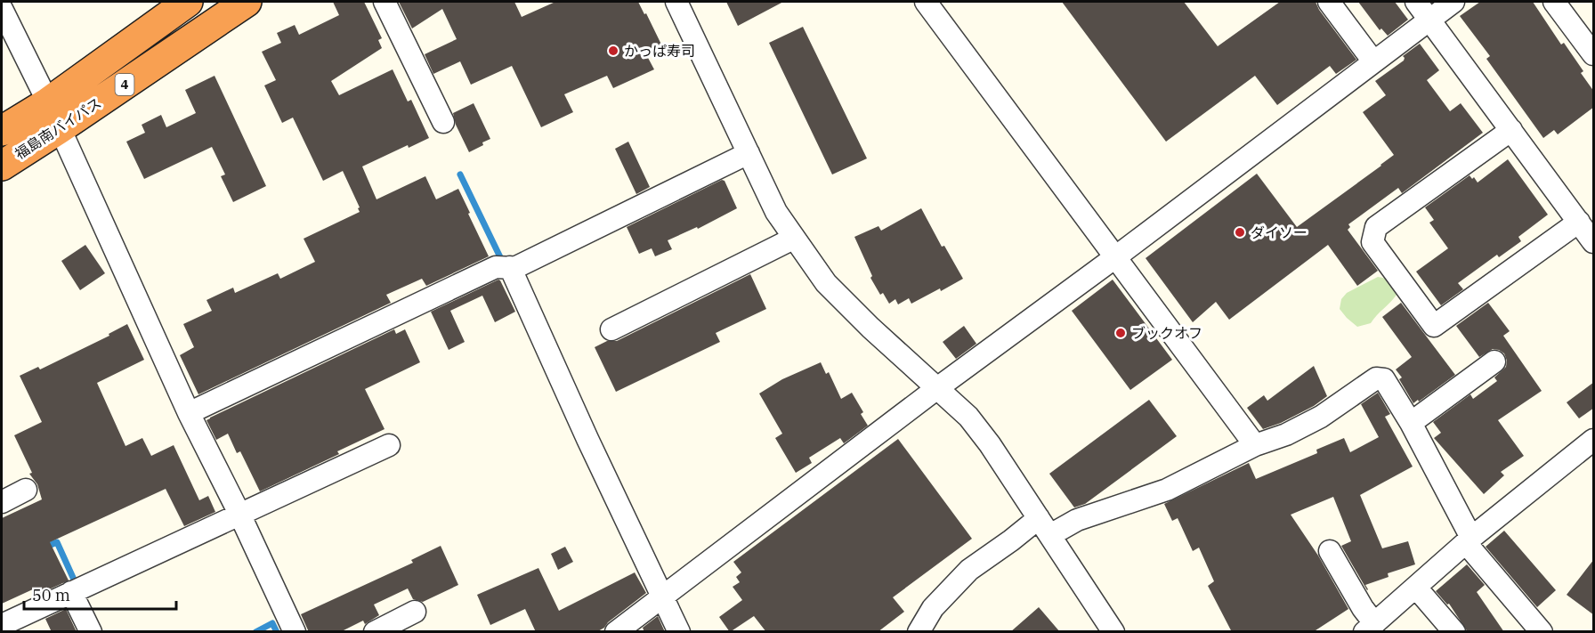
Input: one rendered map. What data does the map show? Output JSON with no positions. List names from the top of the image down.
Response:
{
  "streets": {
    "highway": ["4", "福島南バイパス"]
  },
  "places": ["かっぱ寿司", "ダイソー", "ブックオフ"],
  "scale_bar": "50 m"
}
